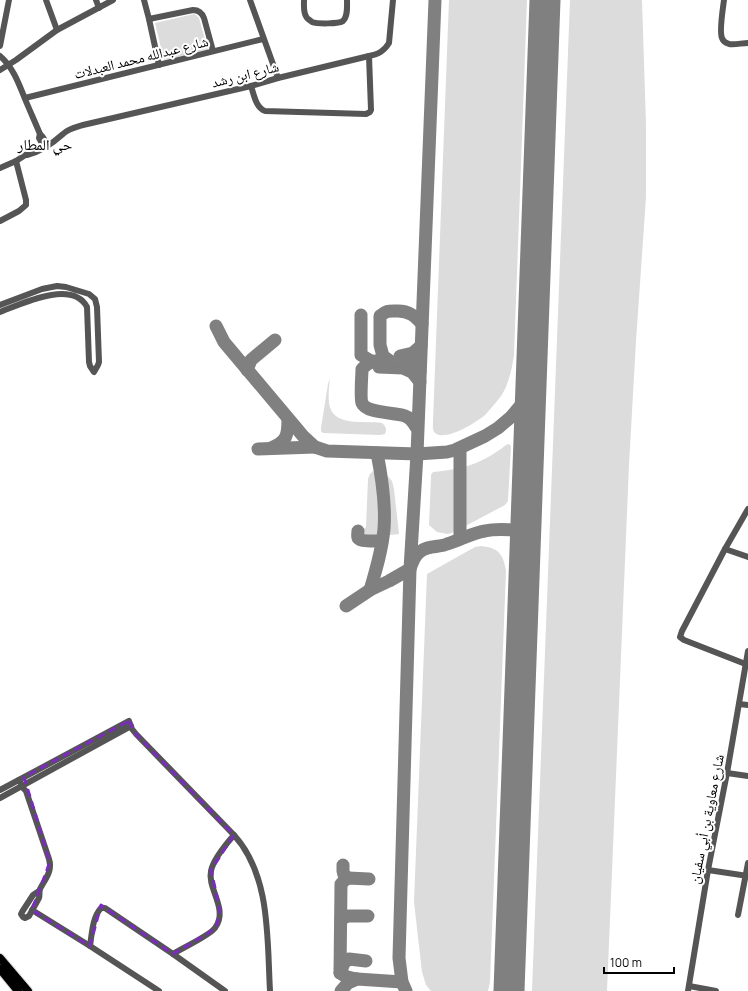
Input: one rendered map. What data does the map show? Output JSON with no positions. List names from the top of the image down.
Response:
{
  "streets": {
    "street": ["شارع عبدالله محمد العبدلات", "شارع ابن رشد", "شارع معاوية بن أبي سفيان"]
  },
  "districts": ["حي المطار"],
  "scale_bar": "100 m"
}
